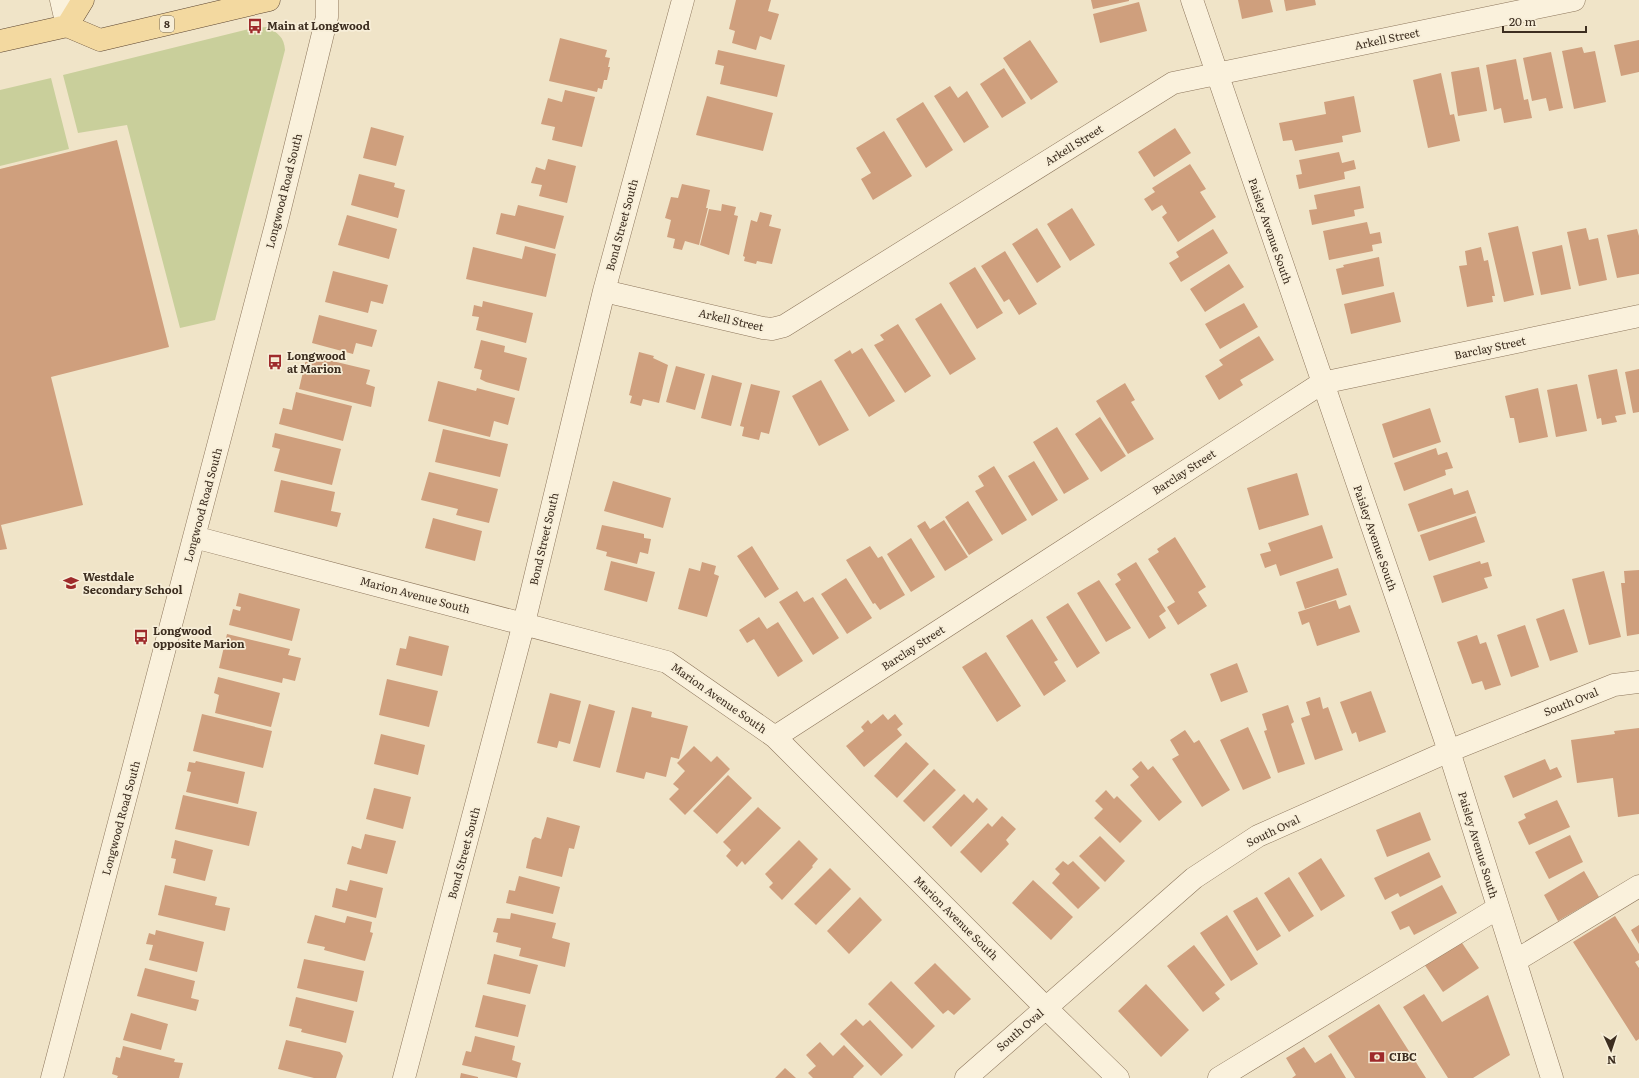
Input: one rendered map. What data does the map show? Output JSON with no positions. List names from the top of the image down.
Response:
{
  "streets": {
    "main road": ["8"],
    "street": [
      "Arkell Street",
      "Longwood Road South",
      "Bond Street South",
      "Paisley Avenue South",
      "Barclay Street",
      "Marion Avenue South",
      "South Oval"
    ]
  },
  "crossings": [
    ["Arkell Street", "Bond Street South"],
    ["Arkell Street", "Paisley Avenue South"],
    ["Longwood Road South", "Marion Avenue South"],
    ["Bond Street South", "Marion Avenue South"],
    ["Paisley Avenue South", "Barclay Street"],
    ["Paisley Avenue South", "South Oval"],
    ["Barclay Street", "Marion Avenue South"],
    ["Marion Avenue South", "South Oval"]
  ],
  "places": {
    "bus stop": ["Main at Longwood", "Longwood at Marion", "Longwood opposite Marion"],
    "school or university": ["Westdale Secondary School"],
    "bank": ["CIBC"]
  },
  "scale_bar": "20 m",
  "north": "bottom"
}
